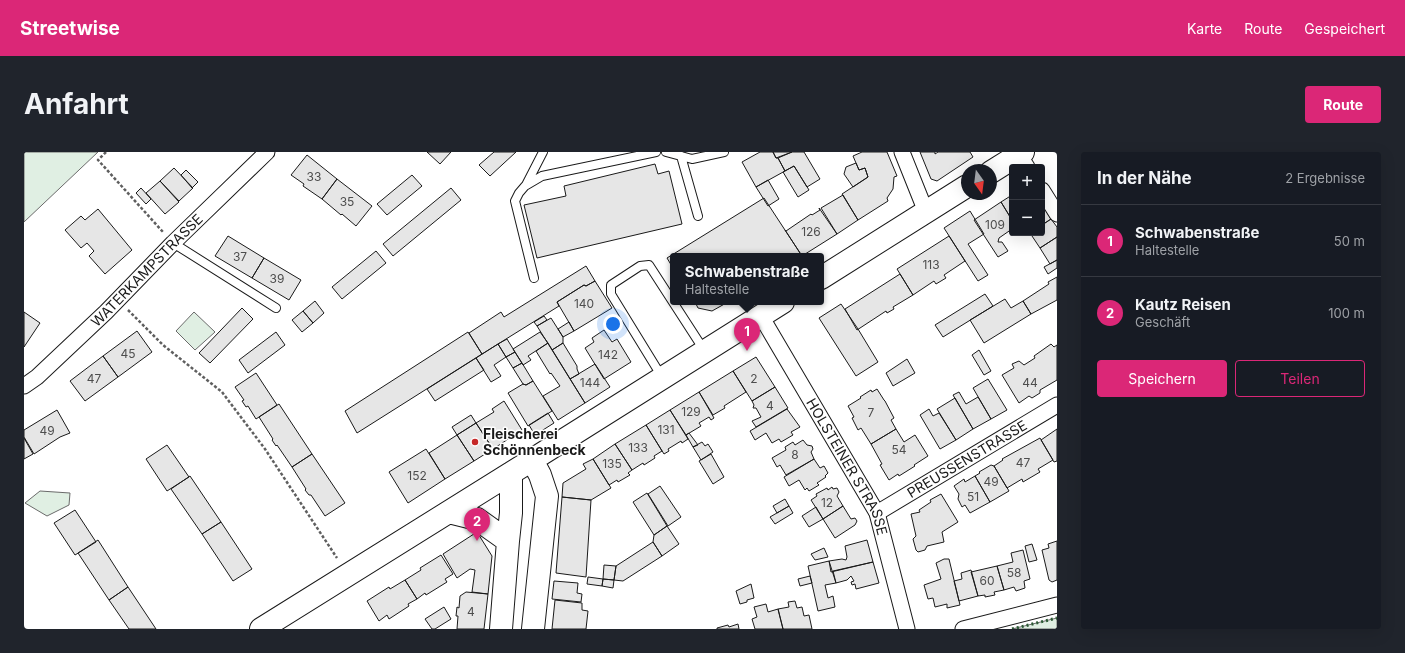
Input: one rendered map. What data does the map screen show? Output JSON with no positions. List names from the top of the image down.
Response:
{
  "streets": {
    "street": ["WATERKAMPSTRASSE", "PREUSSENSTRASSE", "HOLSTEINER STRASSE"]
  },
  "crossings": [
    ["PREUSSENSTRASSE", "HOLSTEINER STRASSE"]
  ],
  "places": ["Fleischerei Schönnenbeck"],
  "house_numbers": [
    "33",
    "35",
    "109",
    "126",
    "37",
    "113",
    "39",
    "140",
    "45",
    "142",
    "47",
    "2",
    "144",
    "44",
    "4",
    "129",
    "7",
    "131",
    "49",
    "133",
    "54",
    "8",
    "47",
    "135",
    "152",
    "49",
    "51",
    "12",
    "58",
    "60",
    "4"
  ],
  "north": "bottom",
  "page": {
    "header": "Streetwise",
    "nav": ["Karte", "Route", "Gespeichert"],
    "buttons": [
      "Route",
      ["Speichern", "Teilen"]
    ],
    "title": "Anfahrt",
    "heading": ["In der Nähe", "2 Ergebnisse"],
    "map_buttons": ["+", "−"],
    "list": [
      {
        "mark": "1",
        "name": "Schwabenstraße",
        "note": "Haltestelle",
        "value": "50 m"
      },
      {
        "mark": "2",
        "name": "Kautz Reisen",
        "note": "Geschäft",
        "value": "100 m"
      }
    ],
    "popup": ["Schwabenstraße", "Haltestelle"],
    "pins": ["1", "2"]
  }
}
